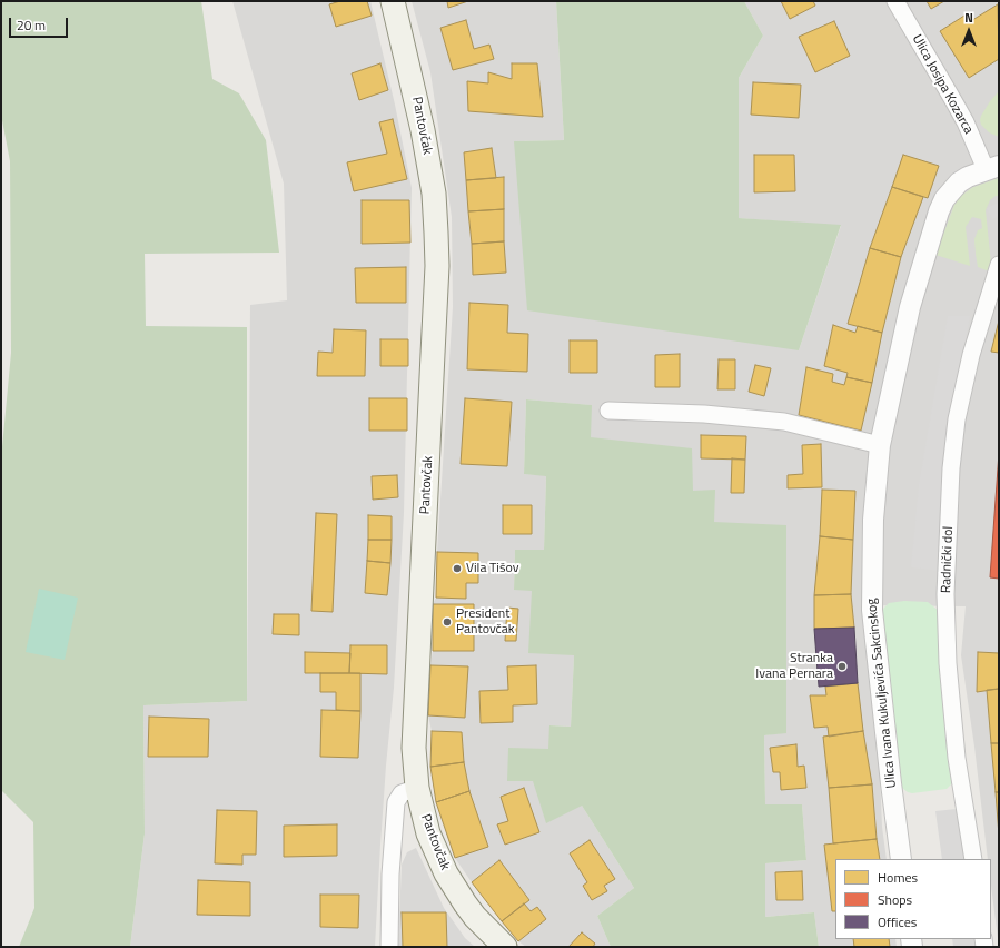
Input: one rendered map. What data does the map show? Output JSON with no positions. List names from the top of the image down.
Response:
{
  "streets": {
    "main road": ["Pantovčak"],
    "street": ["Ulica Josipa Kozarca", "Radnički dol", "Ulica Ivana Kukuljevića Sakcinskog"]
  },
  "crossings": [
    ["Ulica Josipa Kozarca", "Ulica Ivana Kukuljevića Sakcinskog"]
  ],
  "places": ["Vila Tišov", "President Pantovčak", "Stranka Ivana Pernara"],
  "legend": ["Homes", "Shops", "Offices"],
  "scale_bar": "20 m",
  "north": "top"
}
